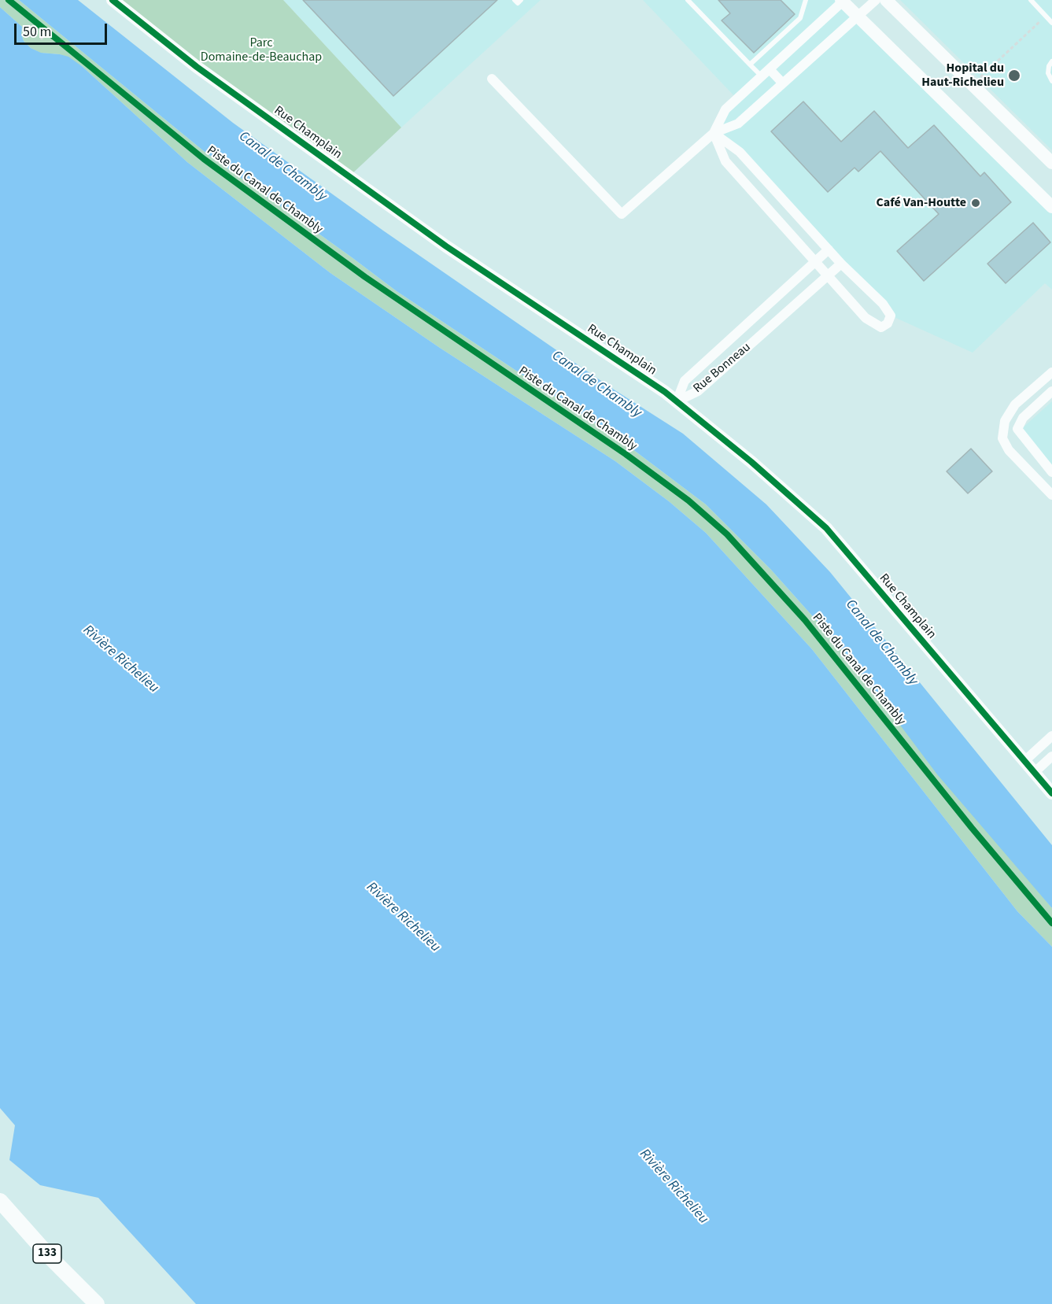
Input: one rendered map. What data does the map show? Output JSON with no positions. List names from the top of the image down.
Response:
{
  "streets": {
    "main road": ["133"],
    "street": ["Rue Champlain", "Rue Bonneau"],
    "cycle path": ["Piste du Canal de Chambly"]
  },
  "crossings": [
    ["Rue Champlain", "Rue Bonneau"]
  ],
  "water": ["Canal de Chambly", "Rivière Richelieu"],
  "parks": ["Parc Domaine-de-Beauchap"],
  "places": ["Hopital du Haut-Richelieu", "Café Van-Houtte"],
  "scale_bar": "50 m"
}
